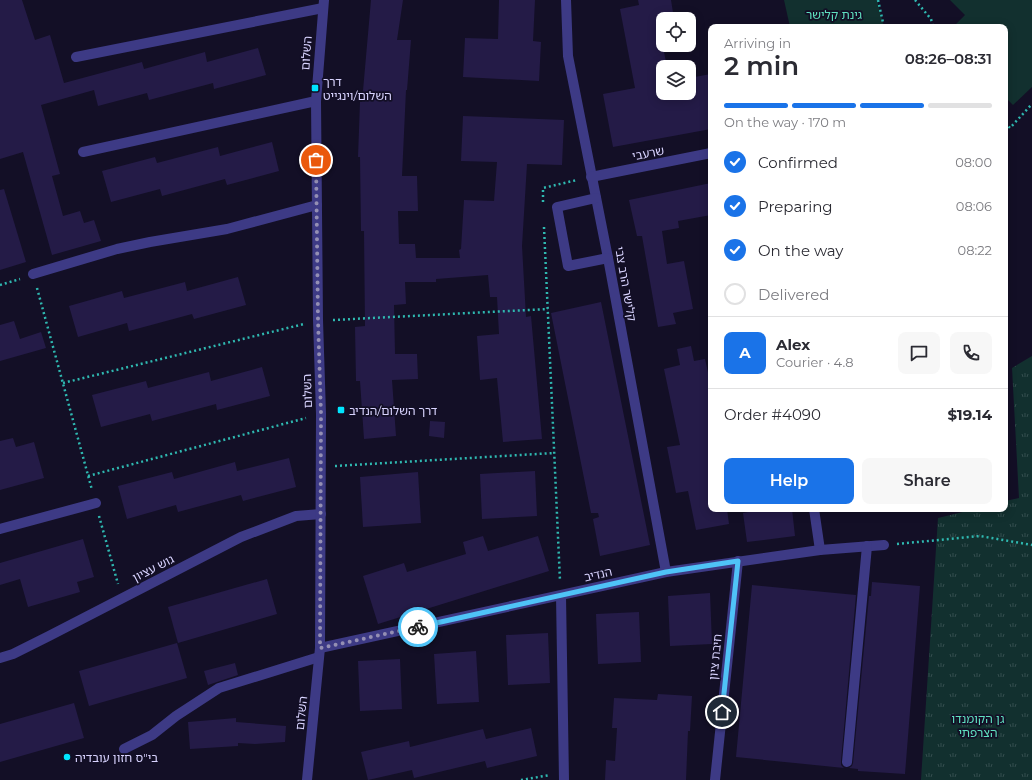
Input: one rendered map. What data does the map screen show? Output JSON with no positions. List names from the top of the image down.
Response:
{
  "streets": {
    "street": [
      "השלום",
      "שרעבי",
      "קלישר הרב צבי",
      "גוש עציון",
      "הנדיב",
      "חיבת ציון"
    ]
  },
  "crossings": [
    ["השלום", "גוש עציון"],
    ["השלום", "הנדיב"],
    ["שרעבי", "קלישר הרב צבי"],
    ["קלישר הרב צבי", "הנדיב"],
    ["הנדיב", "חיבת ציון"]
  ],
  "parks": ["גינת קלישר", "גן הקומנדו הצרפתי"],
  "places": {
    "transit": ["דרך השלום/וינגייט", "דרך השלום/הנדיב"],
    "other": ["בי\"ס חזון עובדיה"]
  },
  "page": {
    "heading": ["2 min", "Arriving in", "08:26–08:31"],
    "panel": [
      "Alex",
      "Courier · 4.8",
      "Order #4090",
      "$19.14"
    ],
    "bar": "On the way · 170 m",
    "list": [
      ["Confirmed", "08:00"],
      ["Preparing", "08:06"],
      ["On the way", "08:22"],
      "Delivered"
    ],
    "round": "A",
    "buttons": ["Help", "Share"]
  }
}
